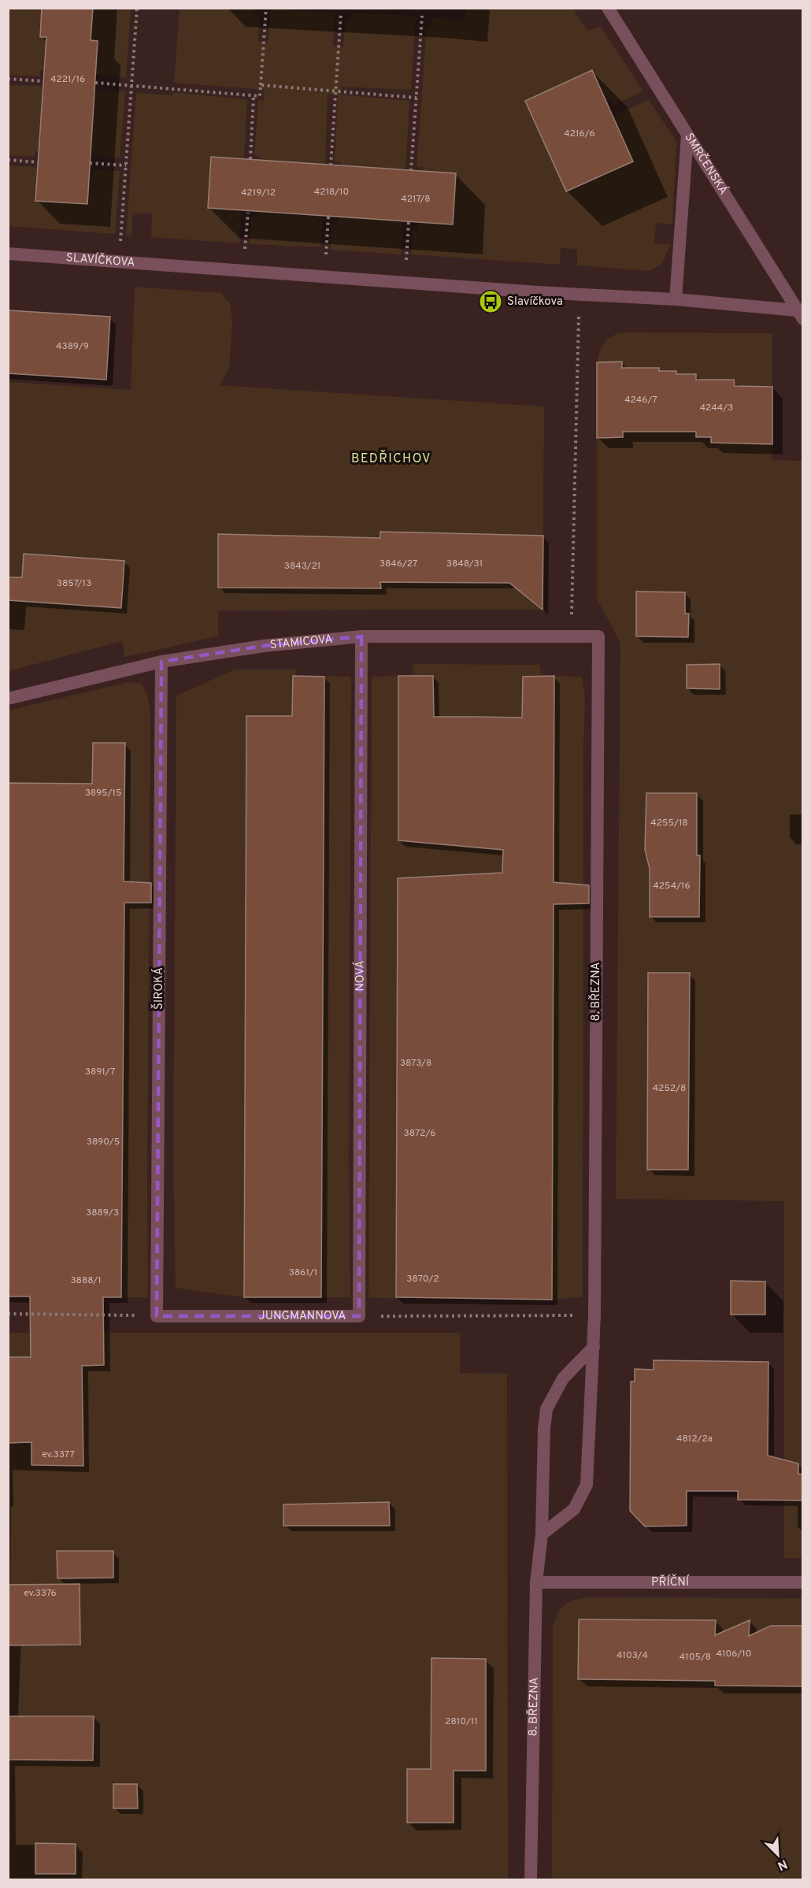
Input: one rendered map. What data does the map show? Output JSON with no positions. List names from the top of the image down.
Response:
{
  "streets": {
    "street": [
      "SMRČENSKÁ",
      "SLAVÍČKOVA",
      "STAMICOVA",
      "NOVÁ",
      "ŠIROKÁ",
      "8. BŘEZNA",
      "JUNGMANNOVA",
      "PŘÍČNÍ"
    ]
  },
  "crossings": [
    ["SMRČENSKÁ", "SLAVÍČKOVA"],
    ["STAMICOVA", "NOVÁ"],
    ["STAMICOVA", "ŠIROKÁ"],
    ["STAMICOVA", "8. BŘEZNA"],
    ["NOVÁ", "JUNGMANNOVA"],
    ["ŠIROKÁ", "JUNGMANNOVA"],
    ["8. BŘEZNA", "JUNGMANNOVA"],
    ["8. BŘEZNA", "PŘÍČNÍ"]
  ],
  "districts": ["BEDŘICHOV"],
  "places": {
    "bus stop": ["Slavíčkova"]
  },
  "house_numbers": [
    "4221/16",
    "4216/6",
    "4218/10",
    "4219/12",
    "4217/8",
    "4389/9",
    "4246/7",
    "4244/3",
    "3846/27",
    "3848/31",
    "3843/21",
    "3857/13",
    "3895/15",
    "4255/18",
    "4254/16",
    "3873/8",
    "3891/7",
    "4252/8",
    "3872/6",
    "3890/5",
    "3889/3",
    "3861/1",
    "3870/2",
    "3888/1",
    "4812/2a",
    "ev.3377",
    "ev.3376",
    "4106/10",
    "4103/4",
    "4105/8",
    "2810/11"
  ],
  "north": "bottom right"
}
